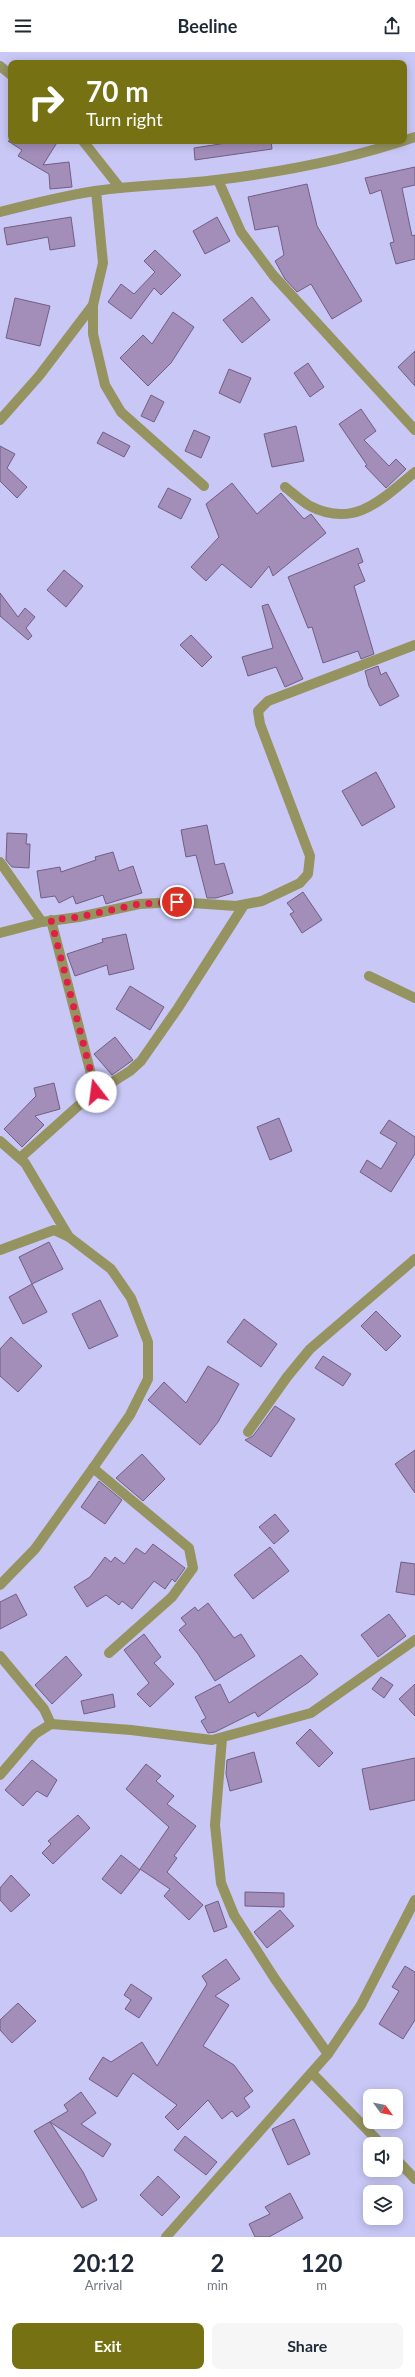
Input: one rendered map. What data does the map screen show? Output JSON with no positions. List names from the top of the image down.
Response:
{
  "north": "bottom right",
  "page": {
    "header": "Beeline",
    "turn": ["70 m", "Turn right"],
    "eta": [
      "20:12",
      "Arrival",
      "2",
      "min",
      "120",
      "m"
    ],
    "buttons": ["Exit", "Share"]
  }
}
